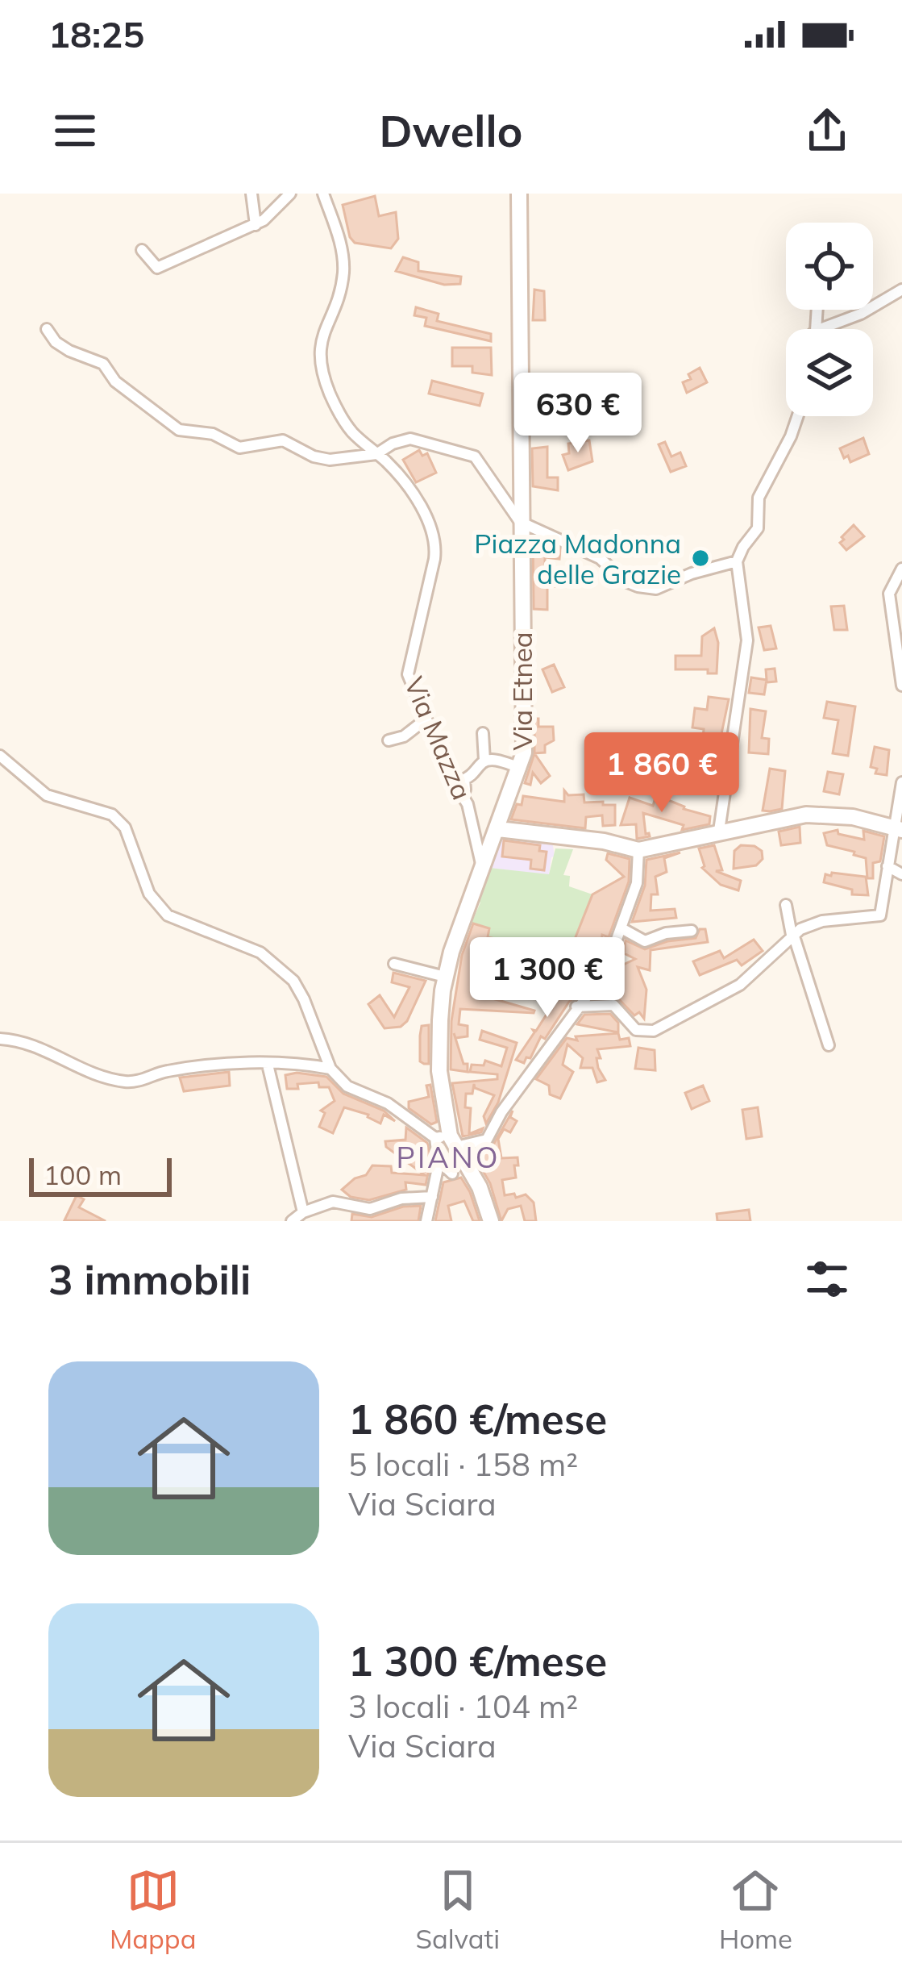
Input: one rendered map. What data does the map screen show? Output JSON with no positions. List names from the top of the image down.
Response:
{
  "streets": {
    "main road": ["Via Etnea"],
    "street": ["Via Mazza"]
  },
  "crossings": [
    ["Via Etnea", "Via Mazza"]
  ],
  "districts": ["PIANO"],
  "places": ["Piazza Madonna delle Grazie"],
  "scale_bar": "100 m",
  "page": {
    "status": "18:25",
    "header": "Dwello",
    "price": ["630 €", "1 860 €", "1 300 €"],
    "scale": "100 m",
    "heading": "3 immobili",
    "list": [
      {
        "name": "1 860 €/mese",
        "note": "5 locali · 158 m² · Via Sciara"
      },
      {
        "name": "1 300 €/mese",
        "note": "3 locali · 104 m² · Via Sciara"
      }
    ],
    "tabs": ["Mappa", "Salvati", "Home"]
  }
}
